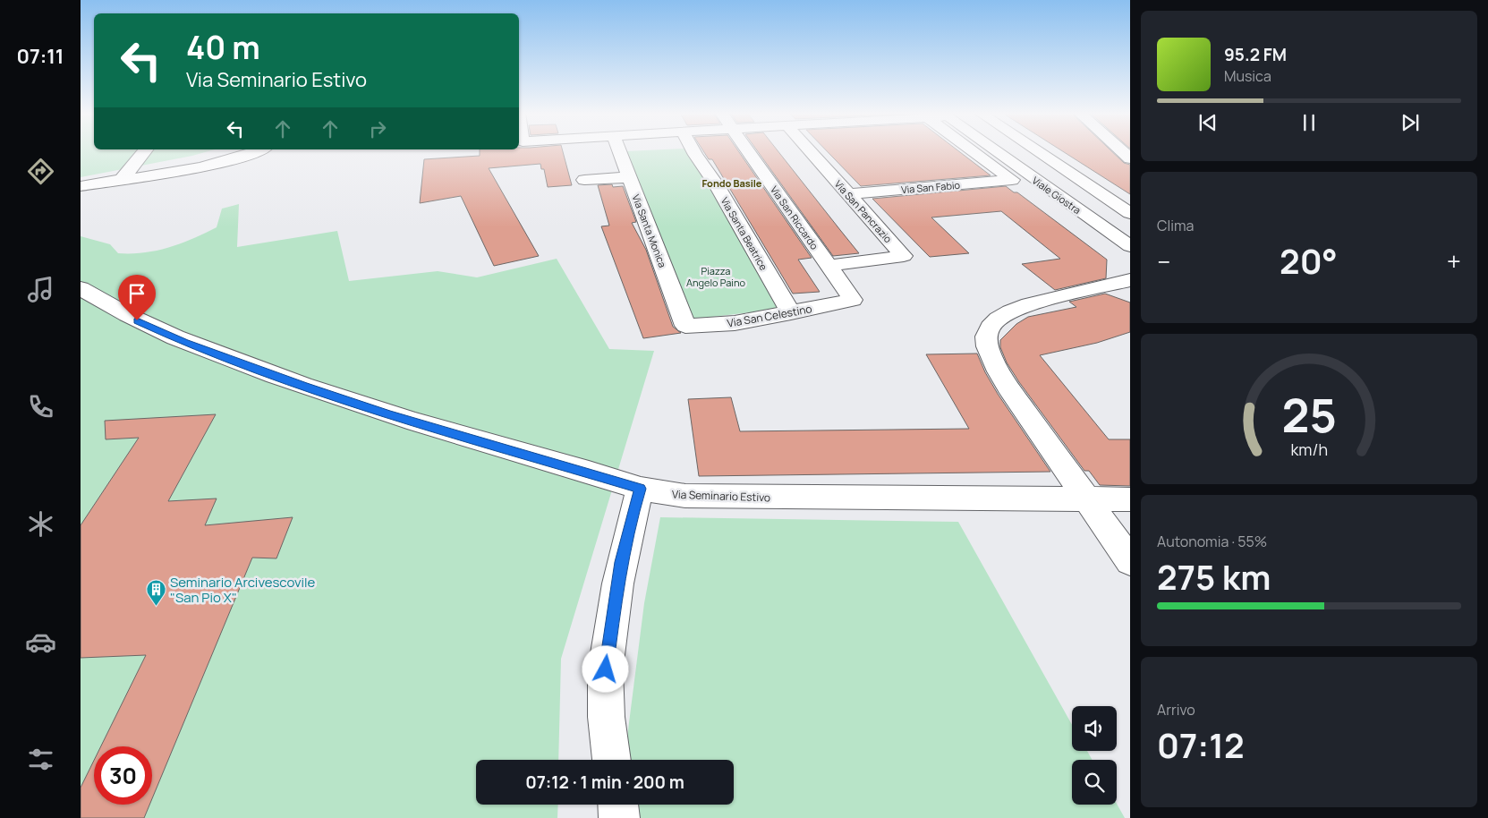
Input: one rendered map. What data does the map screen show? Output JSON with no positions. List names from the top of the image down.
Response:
{
  "streets": {
    "street": [
      "Via San Fabio",
      "Viale Giostra",
      "Via San Pancrazio",
      "Via San Riccardo",
      "Via Santa Monica",
      "Via Santa Beatrice",
      "Via San Celestino",
      "Via Seminario Estivo"
    ]
  },
  "crossings": [
    ["Via San Fabio", "Via San Pancrazio"],
    ["Via San Pancrazio", "Via San Riccardo"],
    ["Via San Riccardo", "Via San Celestino"],
    ["Via Santa Monica", "Via San Celestino"],
    ["Via Santa Beatrice", "Via San Celestino"]
  ],
  "districts": ["Fondo Basile"],
  "parks": ["Piazza Angelo Paino"],
  "places": {
    "building": ["Seminario Arcivescovile \"San Pio X\""]
  },
  "page": {
    "tabs": "07:11",
    "turn": ["40 m", "Via Seminario Estivo"],
    "song": ["95.2 FM", "Musica"],
    "tile": [
      "Clima",
      ["Autonomia · 55%", "275 km"],
      ["Arrivo", "07:12"]
    ],
    "heat": ["−", "20°", "+"],
    "limit": "30",
    "trip": "07:12 · 1 min · 200 m",
    "gauge": ["25", "km/h"]
  }
}
